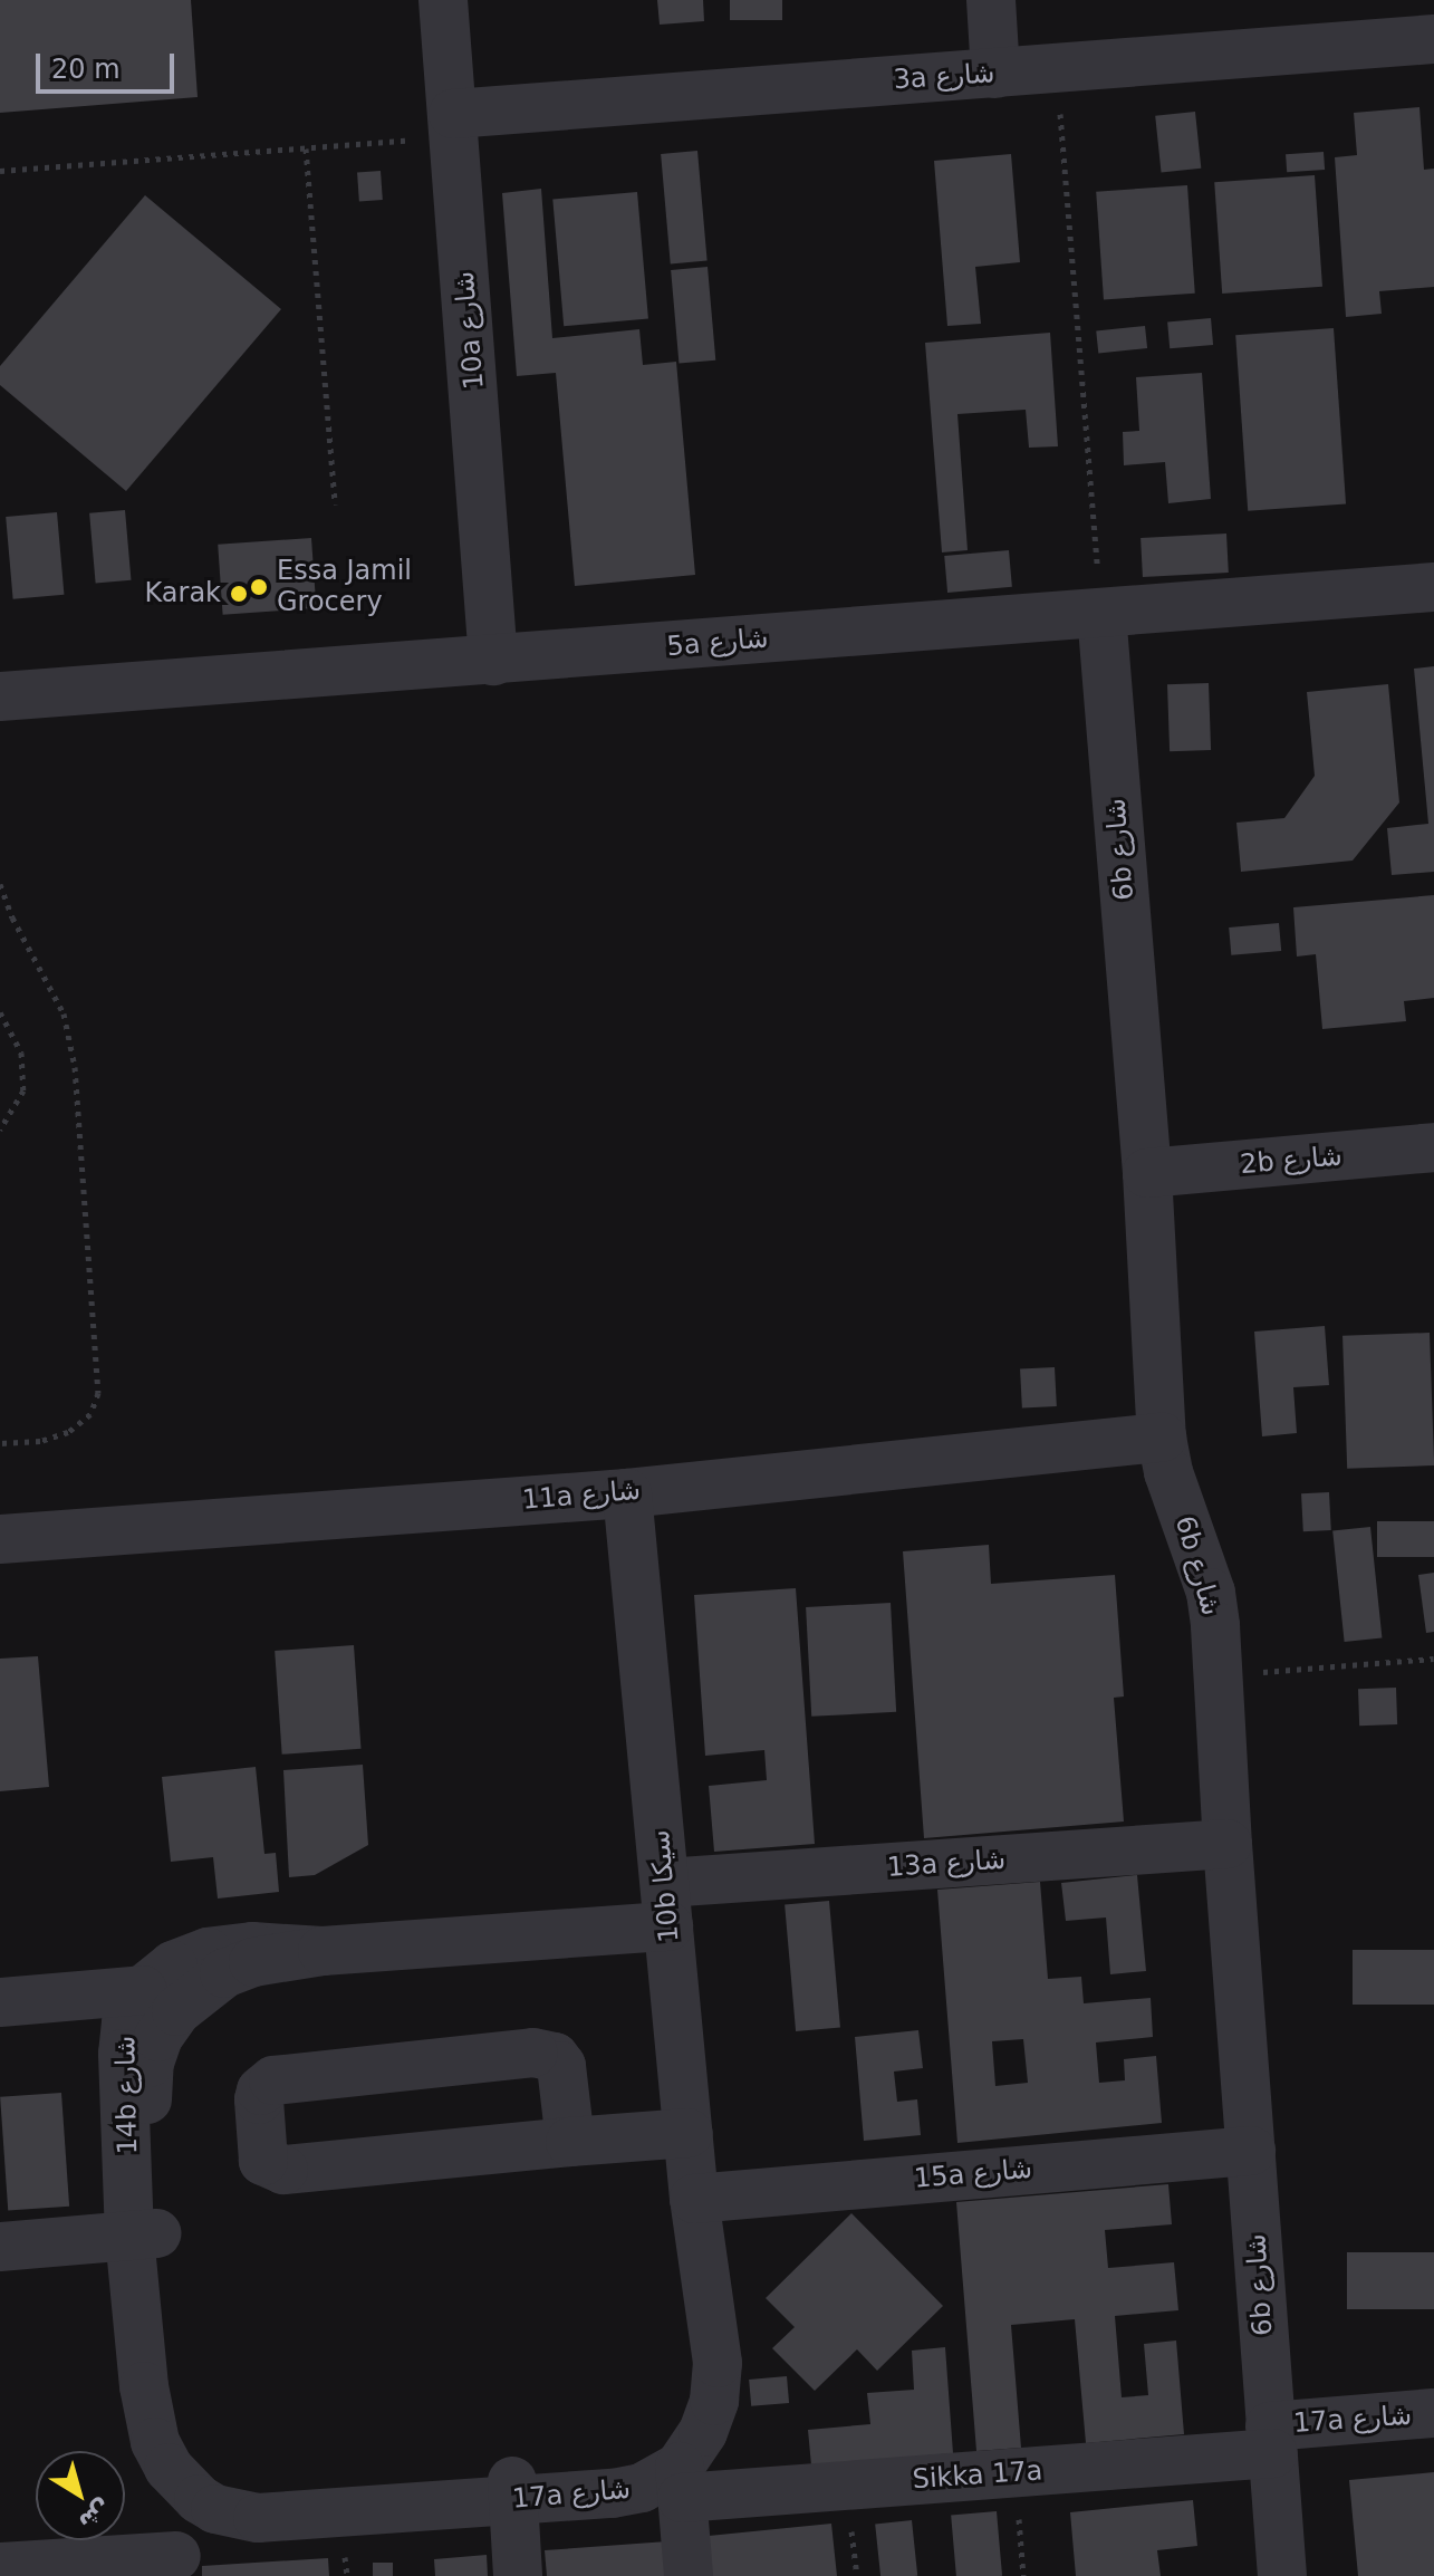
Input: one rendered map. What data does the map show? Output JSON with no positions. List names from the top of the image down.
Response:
{
  "streets": {
    "street": [
      "3a شارع",
      "10a شارع",
      "5a شارع",
      "6b شارع",
      "2b شارع",
      "11a شارع",
      "13a شارع",
      "10b سيكا",
      "14b شارع",
      "15a شارع",
      "17a شارع",
      "Sikka 17a"
    ]
  },
  "crossings": [
    ["3a شارع", "10a شارع"],
    ["10a شارع", "5a شارع"],
    ["5a شارع", "6b شارع"],
    ["6b شارع", "2b شارع"],
    ["6b شارع", "11a شارع"],
    ["6b شارع", "13a شارع"],
    ["6b شارع", "15a شارع"],
    ["6b شارع", "17a شارع"],
    ["6b شارع", "Sikka 17a"],
    ["11a شارع", "10b سيكا"],
    ["13a شارع", "10b سيكا"],
    ["13a شارع", "14b شارع"],
    ["10b سيكا", "14b شارع"],
    ["10b سيكا", "15a شارع"],
    ["10b سيكا", "17a شارع"],
    ["14b شارع", "17a شارع"],
    ["17a شارع", "Sikka 17a"]
  ],
  "places": ["Essa Jamil Grocery", "Karak"],
  "scale_bar": "20 m",
  "north": "bottom right"
}
